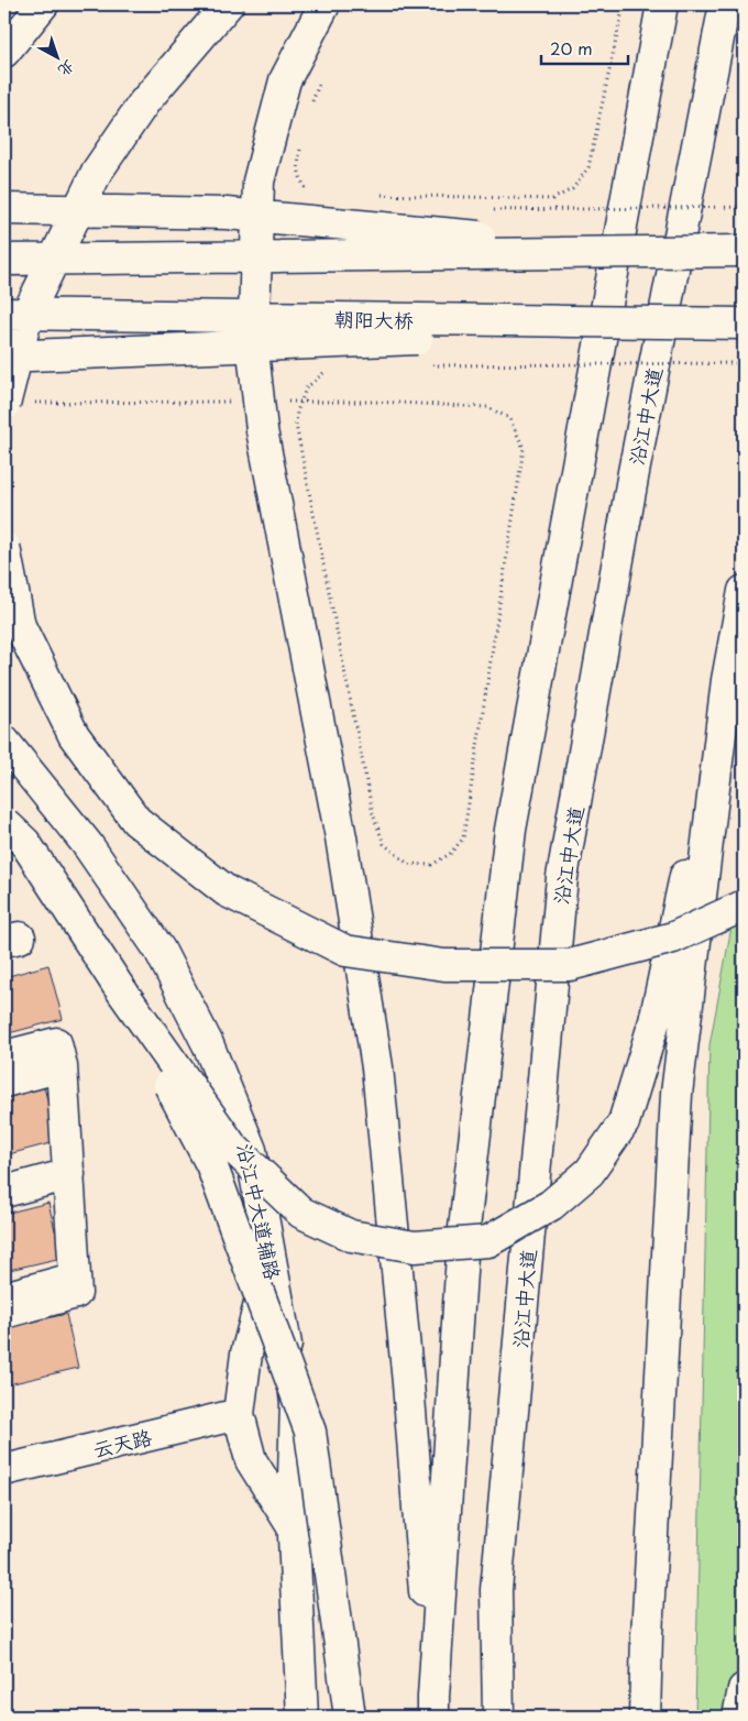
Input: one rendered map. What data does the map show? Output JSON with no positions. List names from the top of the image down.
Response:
{
  "streets": {
    "main road": [
      "朝阳大桥",
      "沿江中大道",
      "沿江中大道辅路",
      "云天路"
    ]
  },
  "scale_bar": "20 m",
  "north": "bottom right"
}
